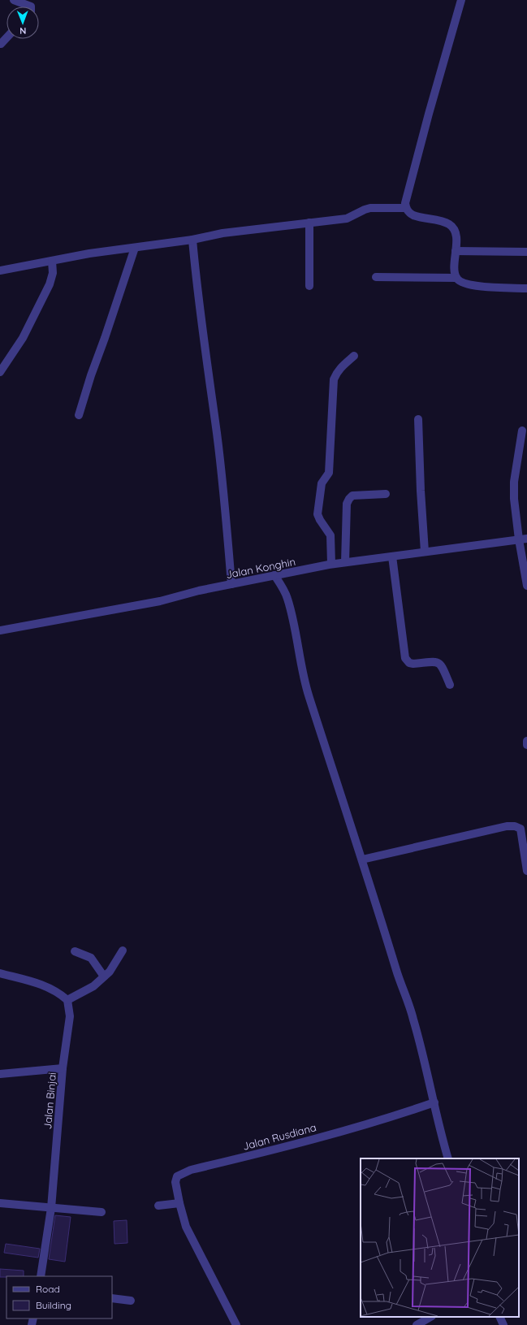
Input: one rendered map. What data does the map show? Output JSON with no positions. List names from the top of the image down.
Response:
{
  "streets": {
    "street": ["Jalan Konghin", "Jalan Binjai", "Jalan Rusdiana"]
  },
  "legend": ["Road", "Building"],
  "north": "bottom"
}
